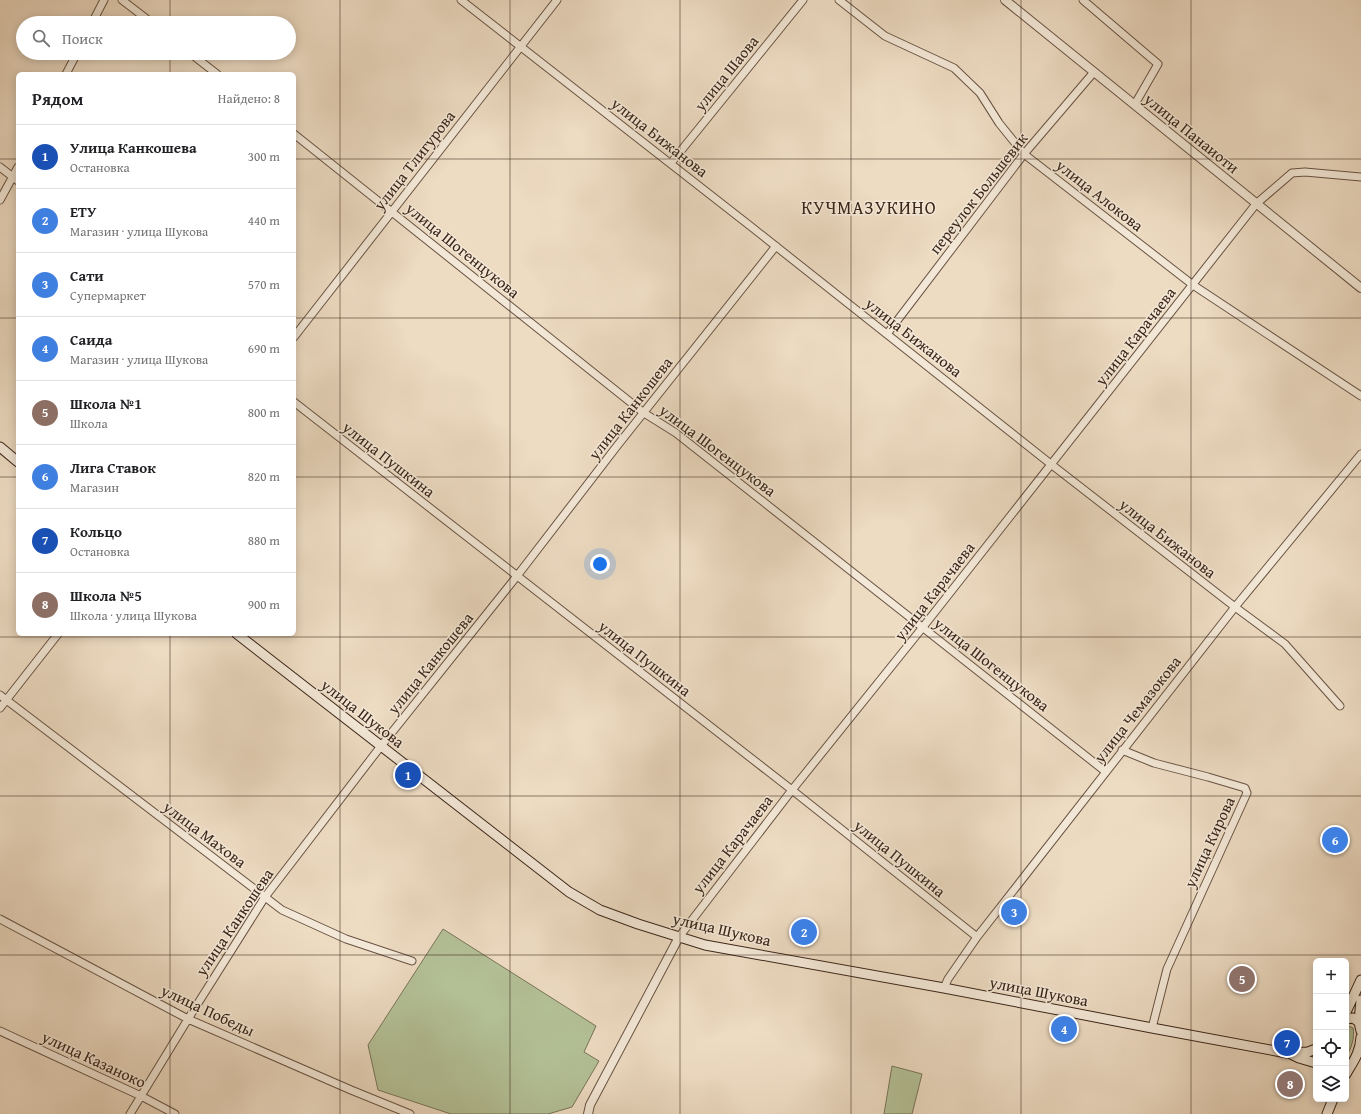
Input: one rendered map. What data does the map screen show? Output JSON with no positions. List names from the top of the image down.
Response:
{
  "streets": {
    "main road": ["улица Шукова"],
    "street": [
      "улица Шаова",
      "улица Панаиоти",
      "улица Бижанова",
      "улица Тлигурова",
      "переулок Большевик",
      "улица Алокова",
      "улица Шогенцукова",
      "улица Карачаева",
      "улица Канкошева",
      "улица Пушкина",
      "улица Чемазокова",
      "улица Махова",
      "улица Кирова",
      "улица Победы",
      "улица Казаноко"
    ]
  },
  "crossings": [
    ["улица Шаова", "улица Бижанова"],
    ["улица Панаиоти", "переулок Большевик"],
    ["улица Панаиоти", "улица Карачаева"],
    ["улица Бижанова", "улица Тлигурова"],
    ["улица Бижанова", "переулок Большевик"],
    ["улица Бижанова", "улица Карачаева"],
    ["улица Бижанова", "улица Канкошева"],
    ["улица Бижанова", "улица Чемазокова"],
    ["улица Тлигурова", "улица Шогенцукова"],
    ["переулок Большевик", "улица Алокова"],
    ["улица Алокова", "улица Карачаева"],
    ["улица Шогенцукова", "улица Карачаева"],
    ["улица Шогенцукова", "улица Канкошева"],
    ["улица Шогенцукова", "улица Чемазокова"],
    ["улица Карачаева", "улица Пушкина"],
    ["улица Карачаева", "улица Шукова"],
    ["улица Канкошева", "улица Пушкина"],
    ["улица Канкошева", "улица Шукова"],
    ["улица Канкошева", "улица Махова"],
    ["улица Канкошева", "улица Победы"],
    ["улица Канкошева", "улица Казаноко"],
    ["улица Пушкина", "улица Чемазокова"],
    ["улица Чемазокова", "улица Шукова"],
    ["улица Чемазокова", "улица Кирова"],
    ["улица Шукова", "улица Кирова"]
  ],
  "districts": ["КУЧМАЗУКИНО"],
  "page": {
    "search": "Поиск",
    "heading": ["Рядом", "Найдено: 8"],
    "list": [
      {
        "mark": "1",
        "name": "Улица Канкошева",
        "note": "Остановка",
        "value": "300 m"
      },
      {
        "mark": "2",
        "name": "ЕТУ",
        "note": "Магазин · улица Шукова",
        "value": "440 m"
      },
      {
        "mark": "3",
        "name": "Сати",
        "note": "Супермаркет",
        "value": "570 m"
      },
      {
        "mark": "4",
        "name": "Саида",
        "note": "Магазин · улица Шукова",
        "value": "690 m"
      },
      {
        "mark": "5",
        "name": "Школа №1",
        "note": "Школа",
        "value": "800 m"
      },
      {
        "mark": "6",
        "name": "Лига Ставок",
        "note": "Магазин",
        "value": "820 m"
      },
      {
        "mark": "7",
        "name": "Кольцо",
        "note": "Остановка",
        "value": "880 m"
      },
      {
        "mark": "8",
        "name": "Школа №5",
        "note": "Школа · улица Шукова",
        "value": "900 m"
      }
    ],
    "pins": [
      "1",
      "6",
      "3",
      "2",
      "5",
      "4",
      "7",
      "8"
    ],
    "map_buttons": ["+", "−"]
  }
}
